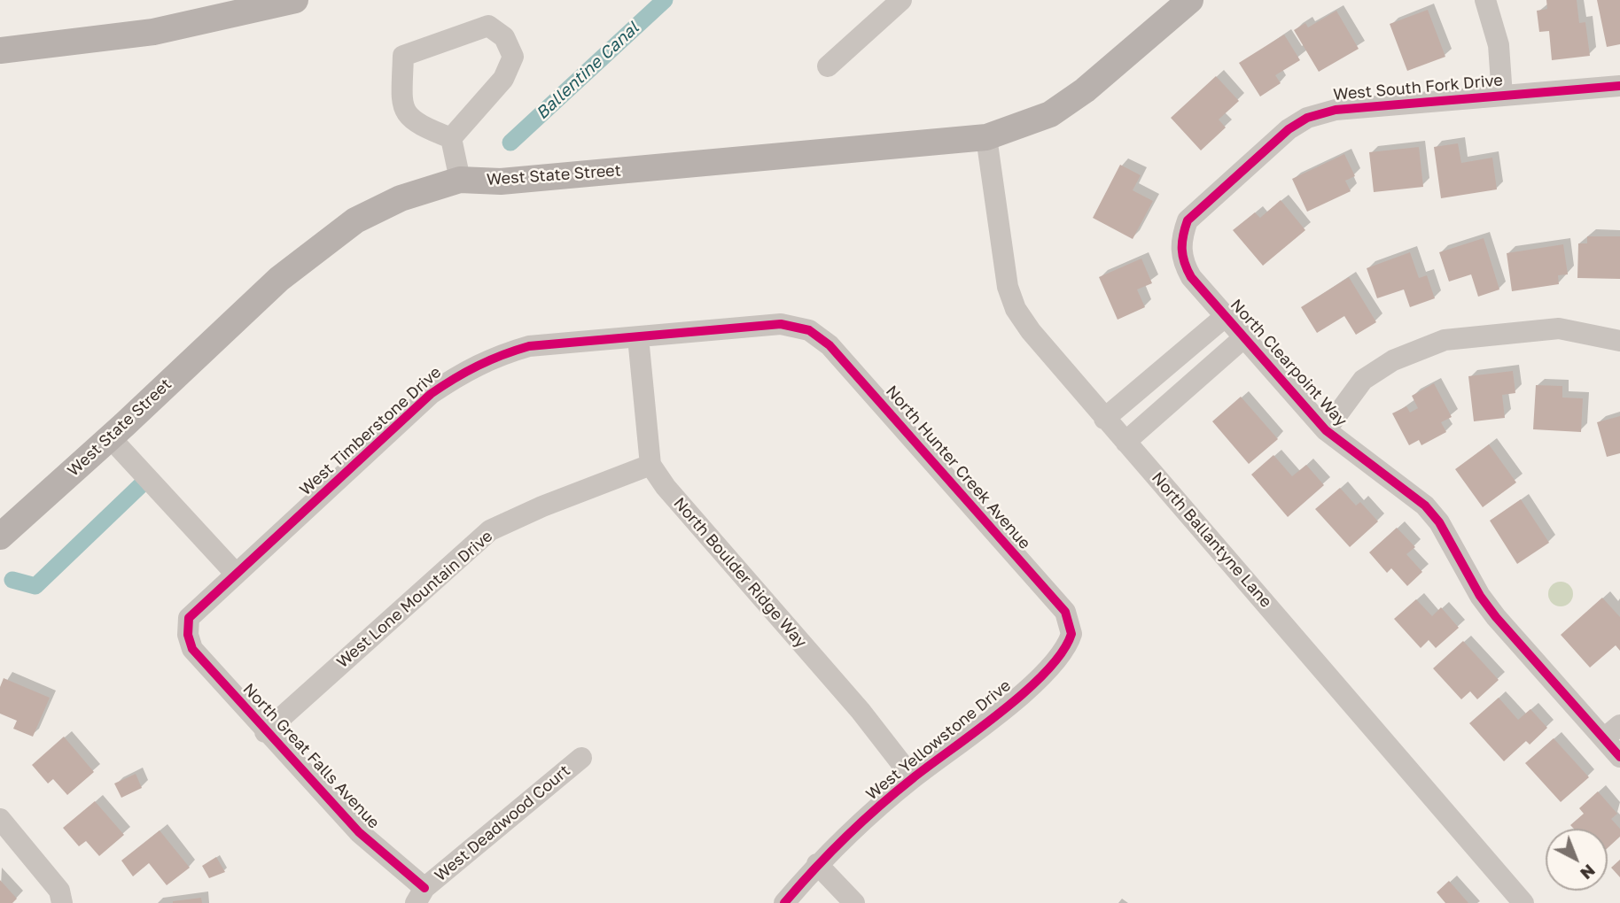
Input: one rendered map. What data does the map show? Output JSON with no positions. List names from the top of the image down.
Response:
{
  "streets": {
    "main road": ["West State Street"],
    "street": [
      "West South Fork Drive",
      "North Clearpoint Way",
      "West Timberstone Drive",
      "North Hunter Creek Avenue",
      "North Ballantyne Lane",
      "North Boulder Ridge Way",
      "West Lone Mountain Drive",
      "West Yellowstone Drive",
      "North Great Falls Avenue",
      "West Deadwood Court"
    ]
  },
  "crossings": [
    ["West South Fork Drive", "North Clearpoint Way"],
    ["West State Street", "North Ballantyne Lane"],
    ["West Timberstone Drive", "North Hunter Creek Avenue"],
    ["West Timberstone Drive", "North Boulder Ridge Way"],
    ["West Timberstone Drive", "North Great Falls Avenue"],
    ["North Hunter Creek Avenue", "West Yellowstone Drive"],
    ["North Boulder Ridge Way", "West Lone Mountain Drive"],
    ["North Boulder Ridge Way", "West Yellowstone Drive"],
    ["West Lone Mountain Drive", "North Great Falls Avenue"],
    ["North Great Falls Avenue", "West Deadwood Court"]
  ],
  "water": ["Ballentine Canal"],
  "north": "bottom right"
}
